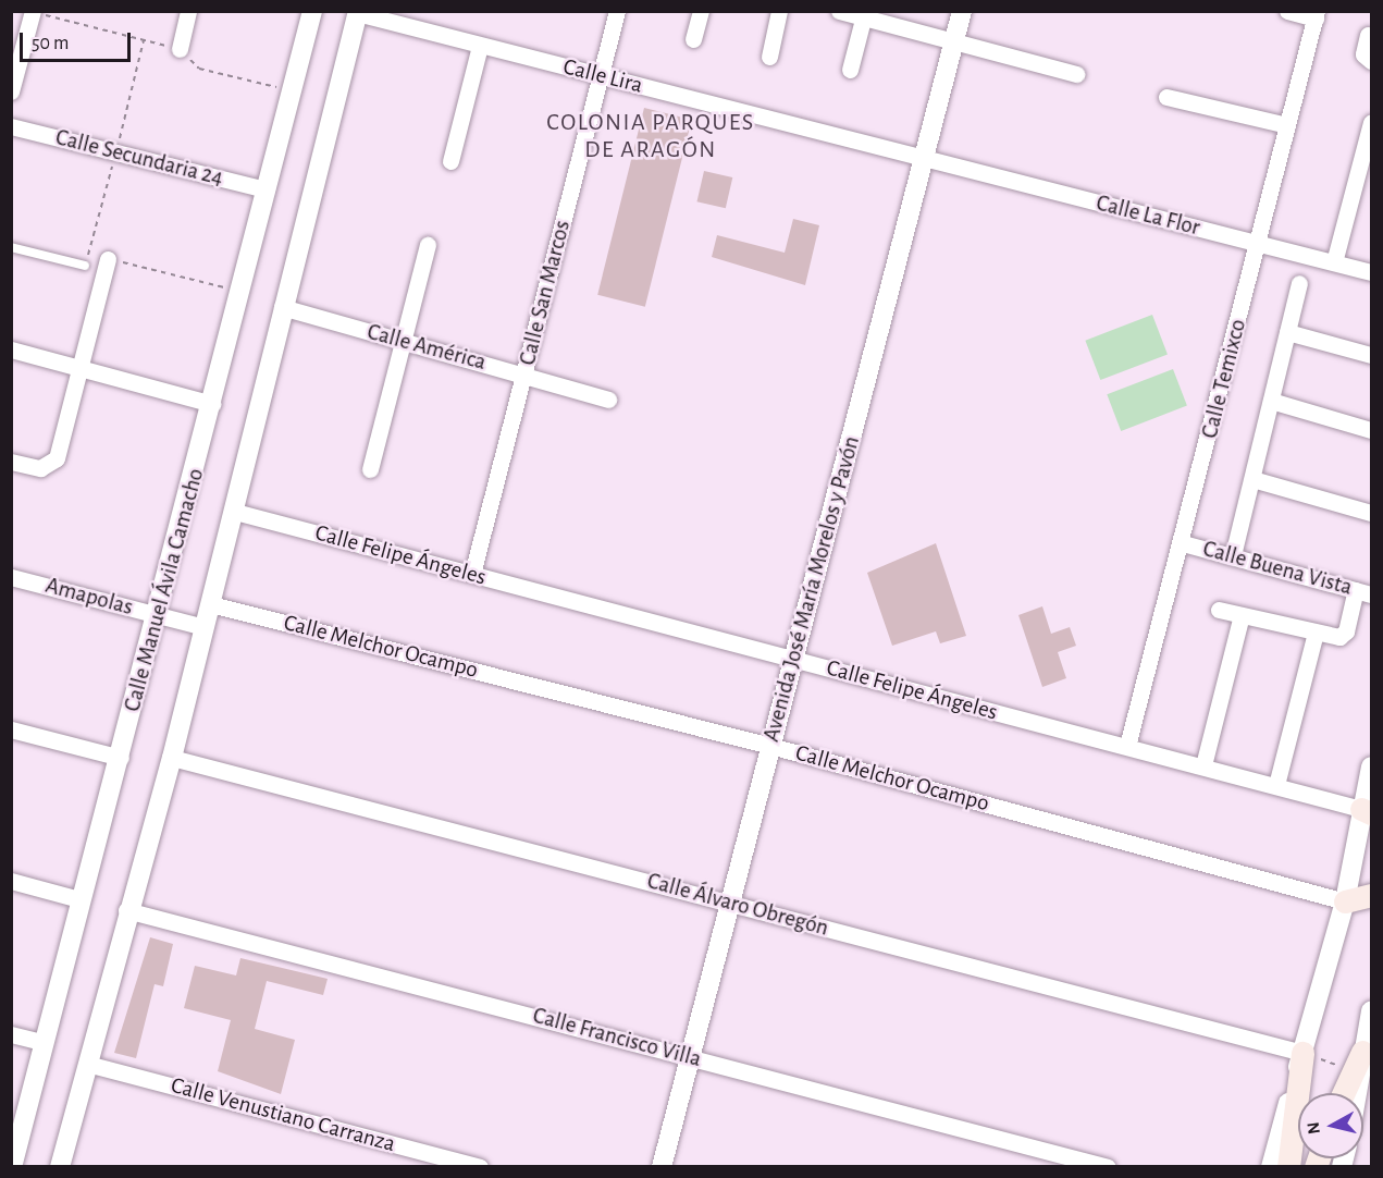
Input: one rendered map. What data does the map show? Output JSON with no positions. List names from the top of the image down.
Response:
{
  "streets": {
    "street": [
      "Calle Lira",
      "Calle Secundaria 24",
      "Calle La Flor",
      "Calle San Marcos",
      "Calle América",
      "Calle Temixco",
      "Calle Felipe Ángeles",
      "Calle Buena Vista",
      "Avenida José María Morelos y Pavón",
      "Calle Manuel Ávila Camacho",
      "Amapolas",
      "Calle Melchor Ocampo",
      "Calle Álvaro Obregón",
      "Calle Francisco Villa",
      "Calle Venustiano Carranza"
    ]
  },
  "crossings": [
    ["Calle Lira", "Calle La Flor"],
    ["Calle Lira", "Calle San Marcos"],
    ["Calle Lira", "Avenida José María Morelos y Pavón"],
    ["Calle Lira", "Calle Manuel Ávila Camacho"],
    ["Calle Secundaria 24", "Calle Manuel Ávila Camacho"],
    ["Calle La Flor", "Calle Temixco"],
    ["Calle La Flor", "Avenida José María Morelos y Pavón"],
    ["Calle San Marcos", "Calle América"],
    ["Calle San Marcos", "Calle Felipe Ángeles"],
    ["Calle América", "Calle Manuel Ávila Camacho"],
    ["Calle Temixco", "Calle Felipe Ángeles"],
    ["Calle Temixco", "Calle Buena Vista"],
    ["Calle Felipe Ángeles", "Avenida José María Morelos y Pavón"],
    ["Calle Felipe Ángeles", "Calle Manuel Ávila Camacho"],
    ["Avenida José María Morelos y Pavón", "Calle Melchor Ocampo"],
    ["Avenida José María Morelos y Pavón", "Calle Álvaro Obregón"],
    ["Avenida José María Morelos y Pavón", "Calle Francisco Villa"],
    ["Calle Manuel Ávila Camacho", "Amapolas"],
    ["Calle Manuel Ávila Camacho", "Calle Melchor Ocampo"],
    ["Calle Manuel Ávila Camacho", "Calle Álvaro Obregón"],
    ["Calle Manuel Ávila Camacho", "Calle Francisco Villa"],
    ["Calle Manuel Ávila Camacho", "Calle Venustiano Carranza"]
  ],
  "districts": ["COLONIA PARQUES DE ARAGÓN"],
  "scale_bar": "50 m",
  "north": "left"
}
